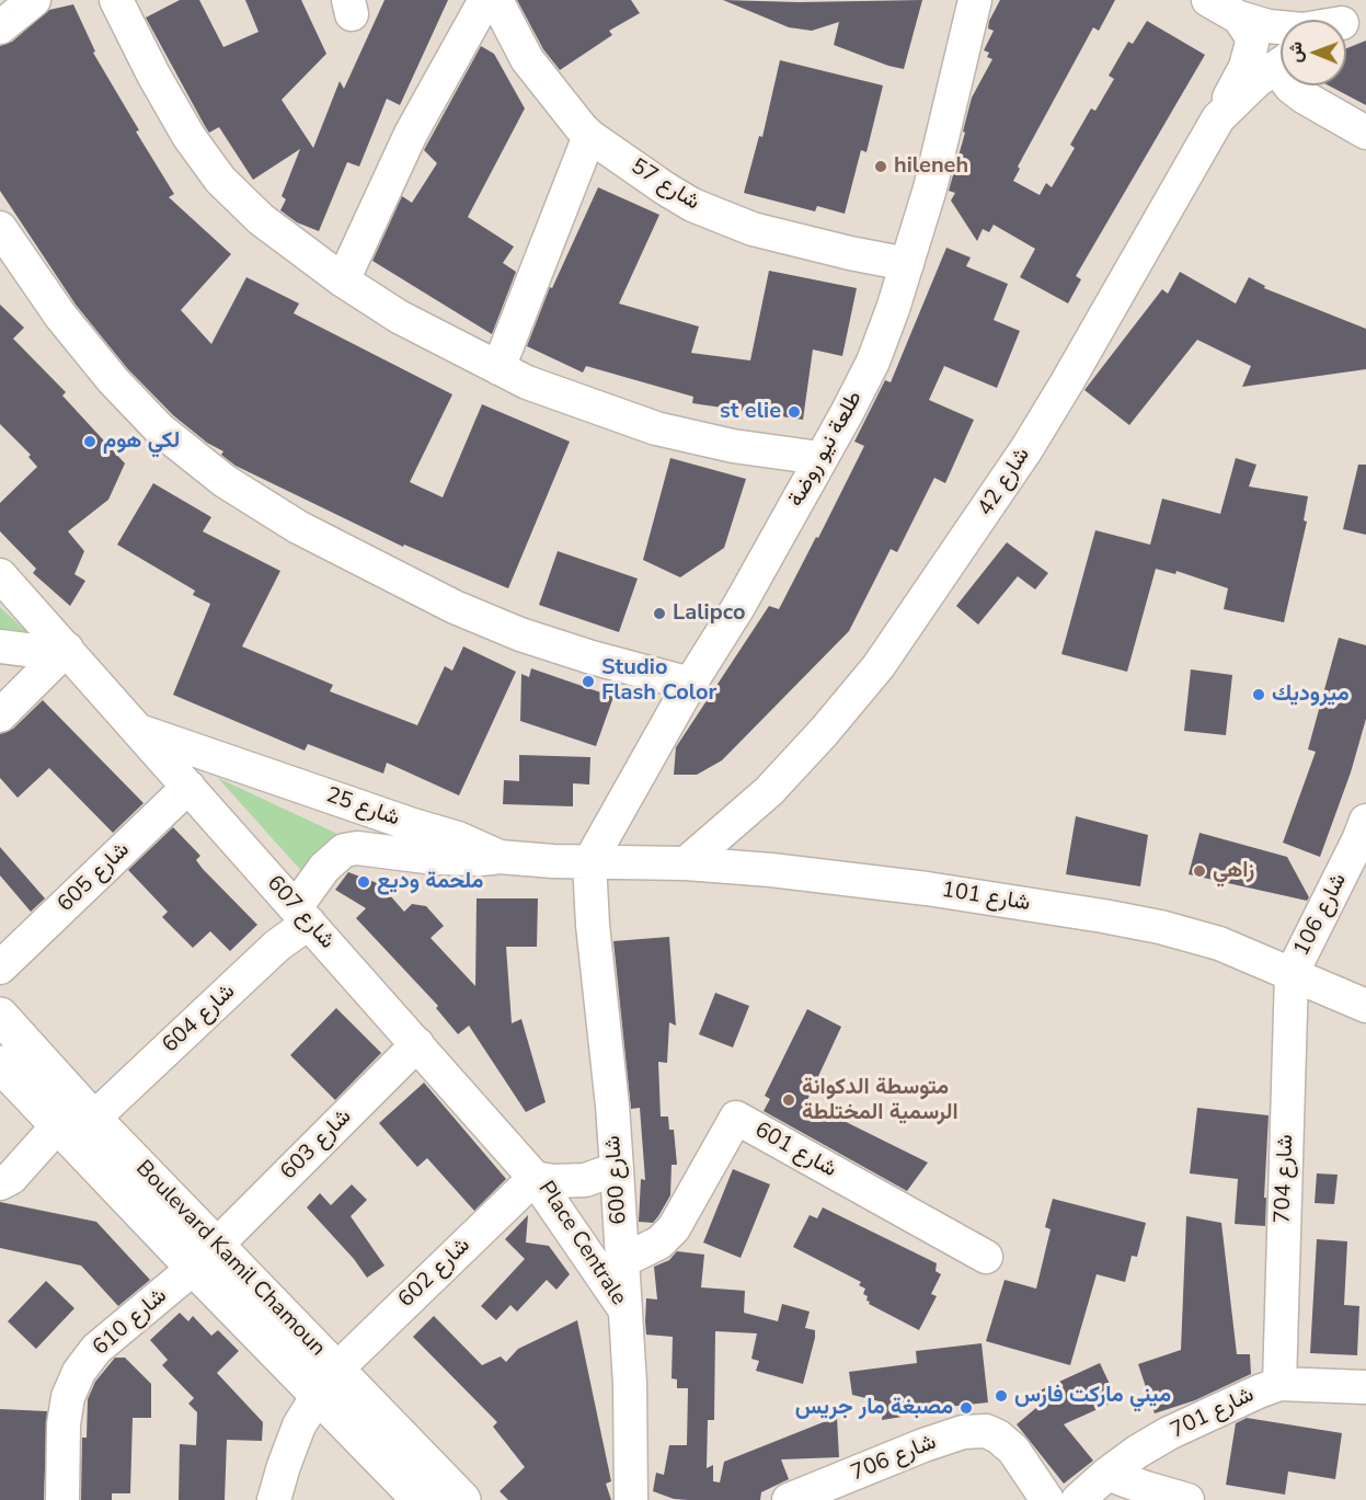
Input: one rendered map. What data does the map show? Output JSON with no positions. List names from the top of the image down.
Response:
{
  "streets": {
    "main road": ["Boulevard Kamil Chamoun"],
    "street": [
      "شارع 57",
      "طلعة نيو روضة",
      "شارع 42",
      "شارع 25",
      "شارع 605",
      "شارع 101",
      "شارع 607",
      "شارع 106",
      "شارع 604",
      "شارع 603",
      "شارع 601",
      "شارع 704",
      "شارع 600",
      "Place Centrale",
      "شارع 602",
      "شارع 610",
      "شارع 701",
      "شارع 706"
    ]
  },
  "crossings": [
    ["شارع 57", "طلعة نيو روضة"],
    ["طلعة نيو روضة", "شارع 25"],
    ["طلعة نيو روضة", "شارع 101"],
    ["طلعة نيو روضة", "شارع 600"],
    ["شارع 42", "شارع 101"],
    ["شارع 25", "شارع 101"],
    ["شارع 25", "شارع 607"],
    ["شارع 25", "شارع 604"],
    ["شارع 25", "شارع 600"],
    ["شارع 605", "شارع 607"],
    ["شارع 101", "شارع 106"],
    ["شارع 101", "شارع 704"],
    ["شارع 101", "شارع 600"],
    ["شارع 607", "شارع 604"],
    ["شارع 607", "شارع 603"],
    ["شارع 607", "Place Centrale"],
    ["شارع 607", "شارع 602"],
    ["شارع 106", "شارع 704"],
    ["شارع 604", "Boulevard Kamil Chamoun"],
    ["شارع 603", "Boulevard Kamil Chamoun"],
    ["شارع 603", "شارع 610"],
    ["شارع 601", "شارع 600"],
    ["شارع 704", "شارع 701"],
    ["شارع 600", "Place Centrale"],
    ["Place Centrale", "شارع 602"],
    ["Boulevard Kamil Chamoun", "شارع 602"],
    ["Boulevard Kamil Chamoun", "شارع 610"]
  ],
  "places": [
    "hileneh",
    "st elie",
    "لكي هوم",
    "Lalipco",
    "Studio Flash Color",
    "ميروديك",
    "زاهي",
    "ملحمة وديع",
    "متوسطة الدكوانة الرسمية المختلطة",
    "ميني ماركت فارس",
    "مصبغة مار جريس"
  ],
  "north": "left"
}
